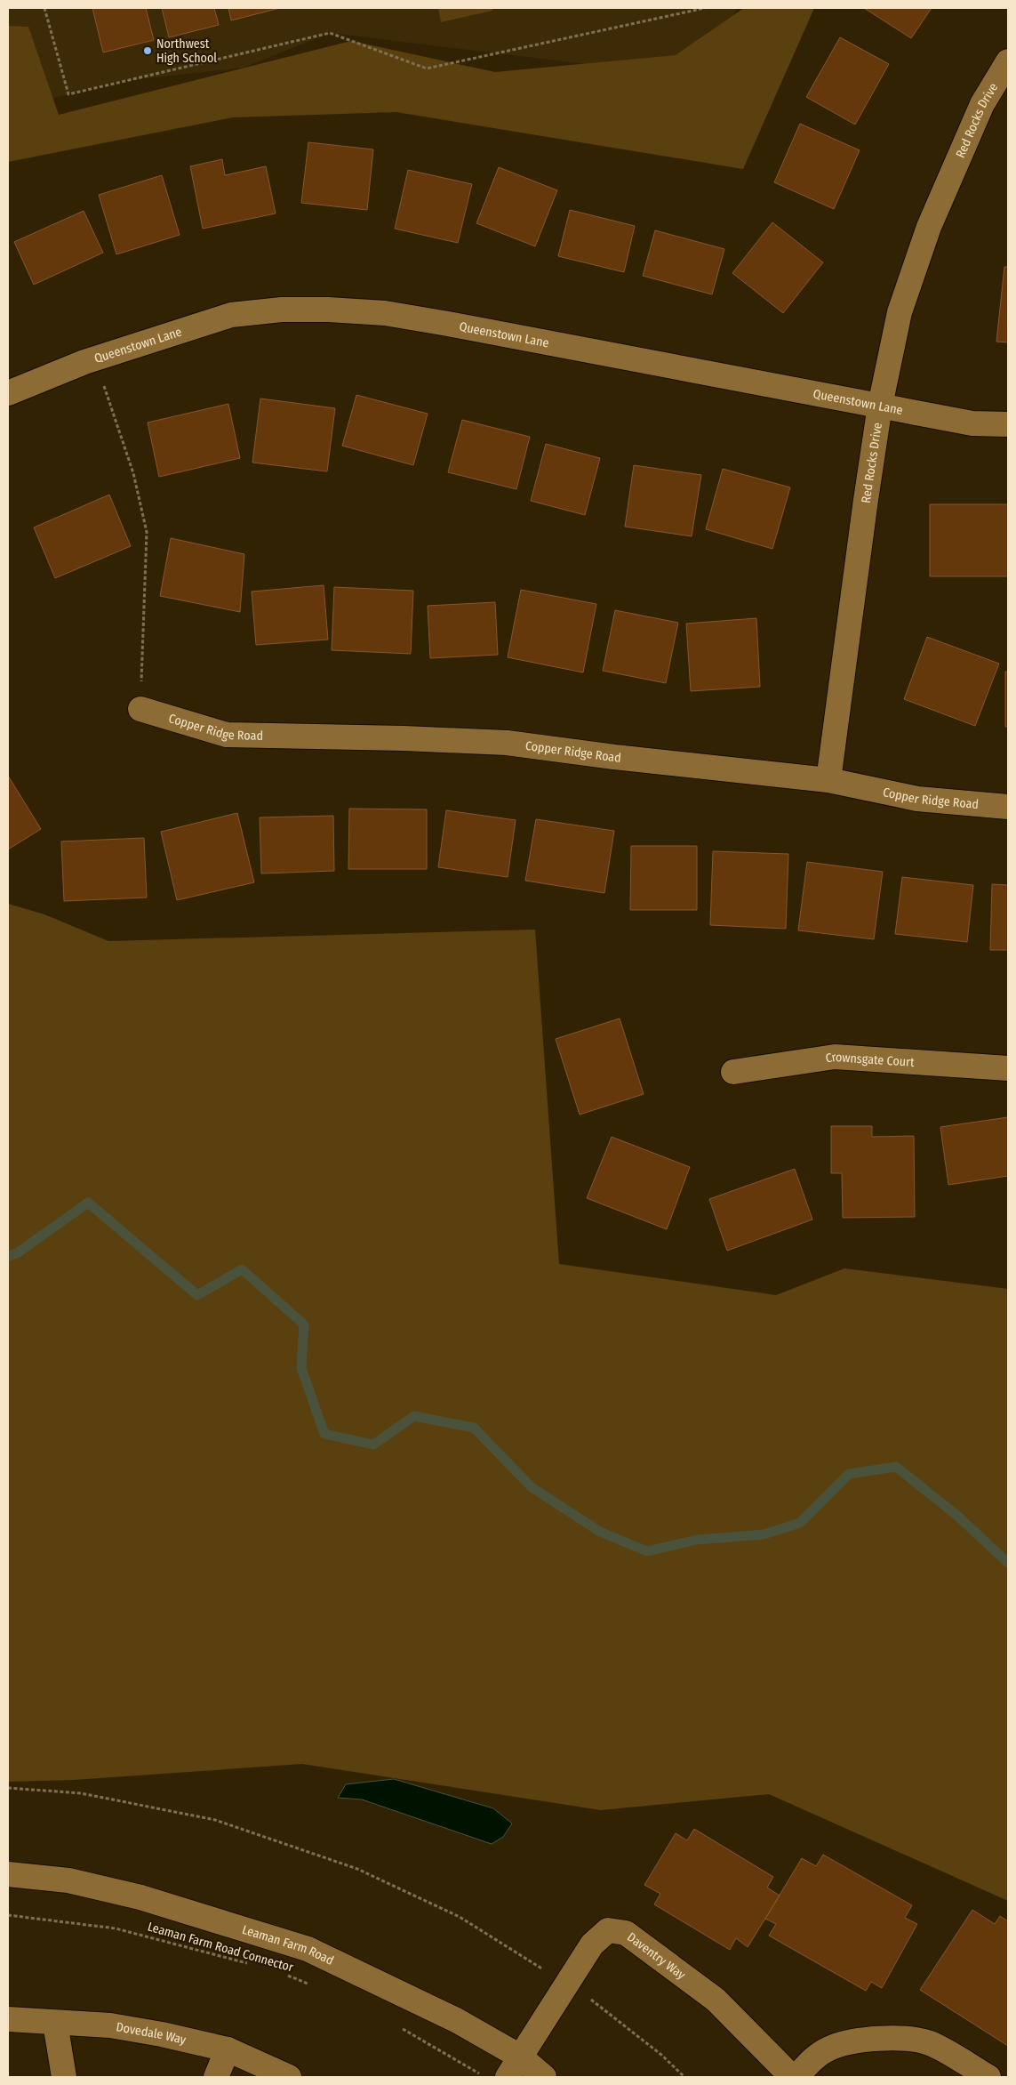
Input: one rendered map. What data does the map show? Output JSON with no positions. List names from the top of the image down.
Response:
{
  "streets": {
    "street": [
      "Red Rocks Drive",
      "Queenstown Lane",
      "Copper Ridge Road",
      "Crownsgate Court",
      "Leaman Farm Road",
      "Daventry Way",
      "Dovedale Way"
    ],
    "path": ["Leaman Farm Road Connector"]
  },
  "crossings": [
    ["Red Rocks Drive", "Queenstown Lane"],
    ["Red Rocks Drive", "Copper Ridge Road"],
    ["Leaman Farm Road", "Daventry Way"]
  ],
  "places": ["Northwest High School"]
}
